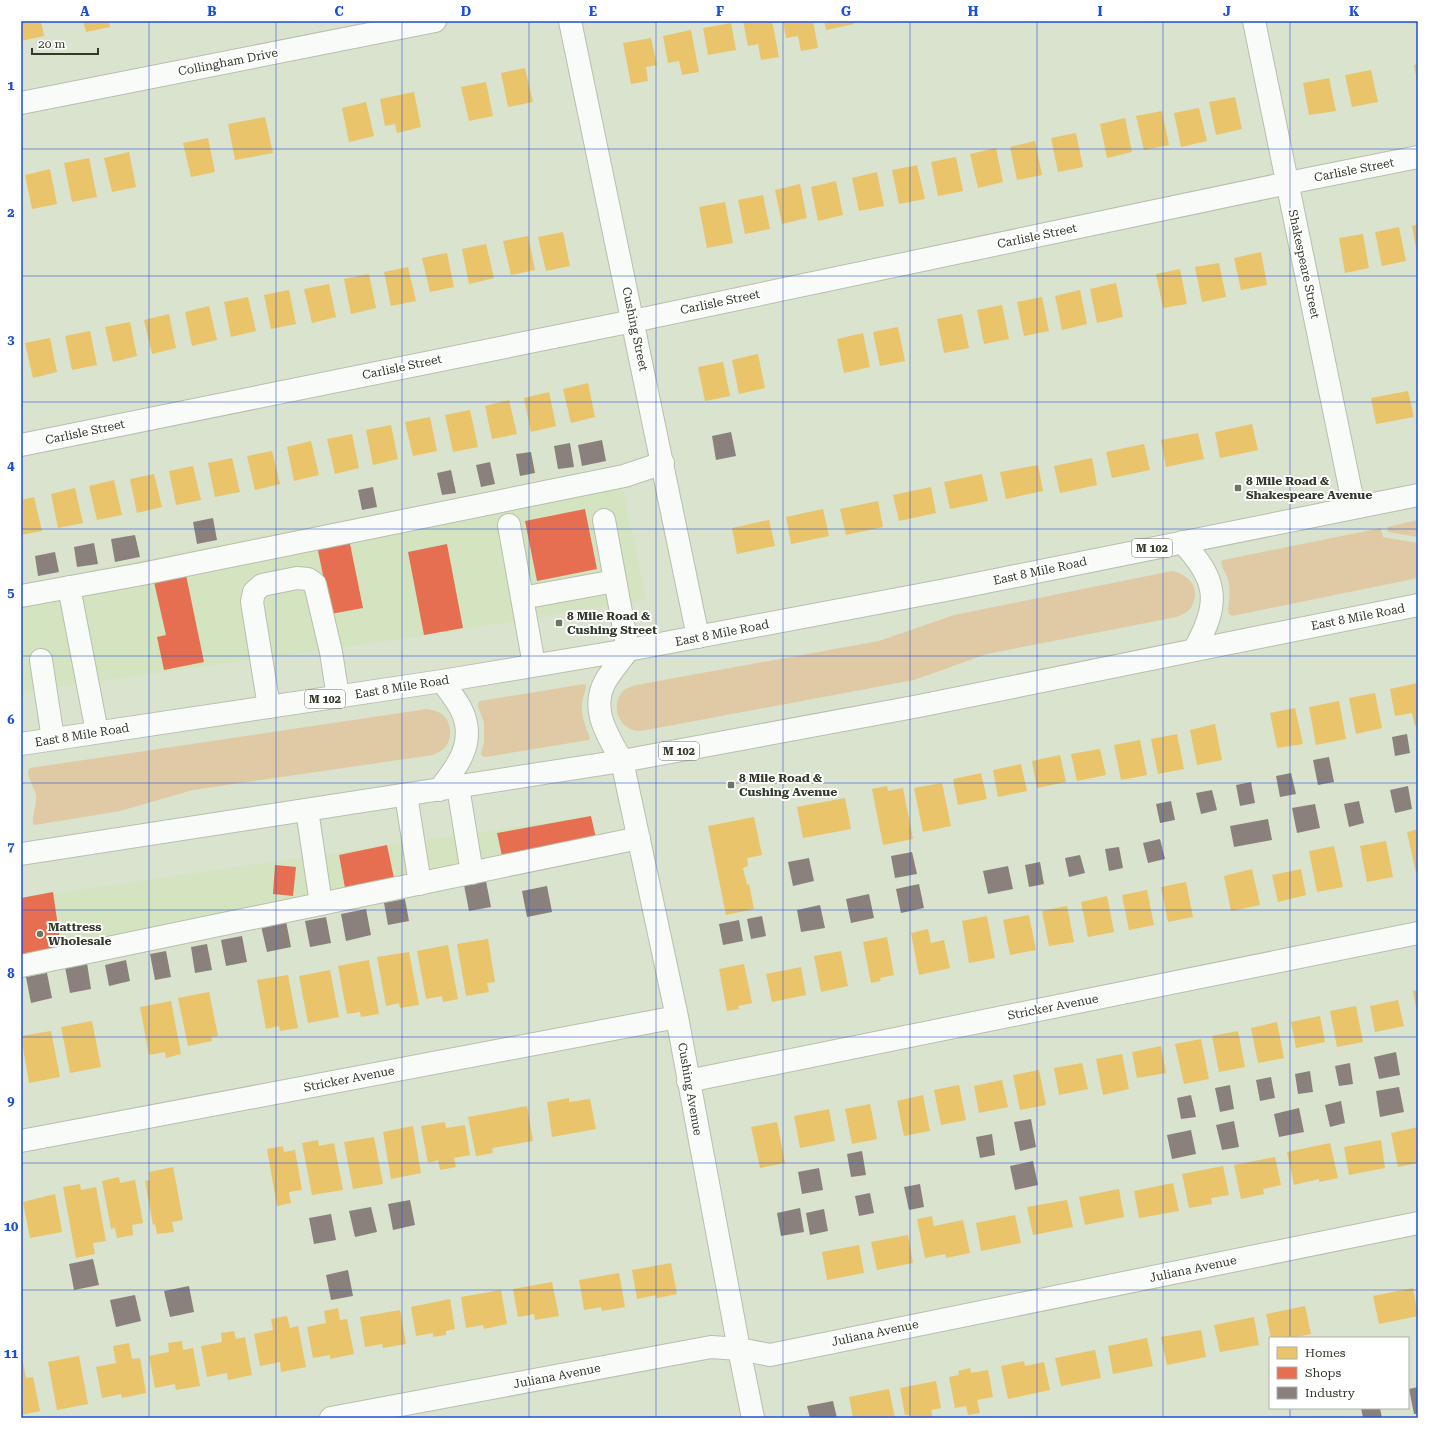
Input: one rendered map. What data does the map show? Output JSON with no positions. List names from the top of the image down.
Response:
{
  "streets": {
    "main road": [
      "Collingham Drive",
      "Carlisle Street",
      "Shakespeare Street",
      "Cushing Street",
      "M 102",
      "East 8 Mile Road",
      "Stricker Avenue",
      "Cushing Avenue",
      "Juliana Avenue"
    ]
  },
  "crossings": [
    ["Carlisle Street", "Shakespeare Street"],
    ["Carlisle Street", "Cushing Street"],
    ["Shakespeare Street", "East 8 Mile Road"],
    ["Cushing Street", "East 8 Mile Road"],
    ["East 8 Mile Road", "Cushing Avenue"],
    ["Stricker Avenue", "Cushing Avenue"],
    ["Cushing Avenue", "Juliana Avenue"]
  ],
  "places": {
    "transit": ["8 Mile Road & Shakespeare Avenue", "8 Mile Road & Cushing Street", "8 Mile Road & Cushing Avenue"],
    "other": ["Mattress Wholesale"]
  },
  "legend": ["Homes", "Shops", "Industry"],
  "scale_bar": "20 m",
  "grid": {
    "columns": [
      "A",
      "B",
      "C",
      "D",
      "E",
      "F",
      "G",
      "H",
      "I",
      "J",
      "K"
    ],
    "rows": [
      "1",
      "2",
      "3",
      "4",
      "5",
      "6",
      "7",
      "8",
      "9",
      "10",
      "11"
    ]
  }
}
